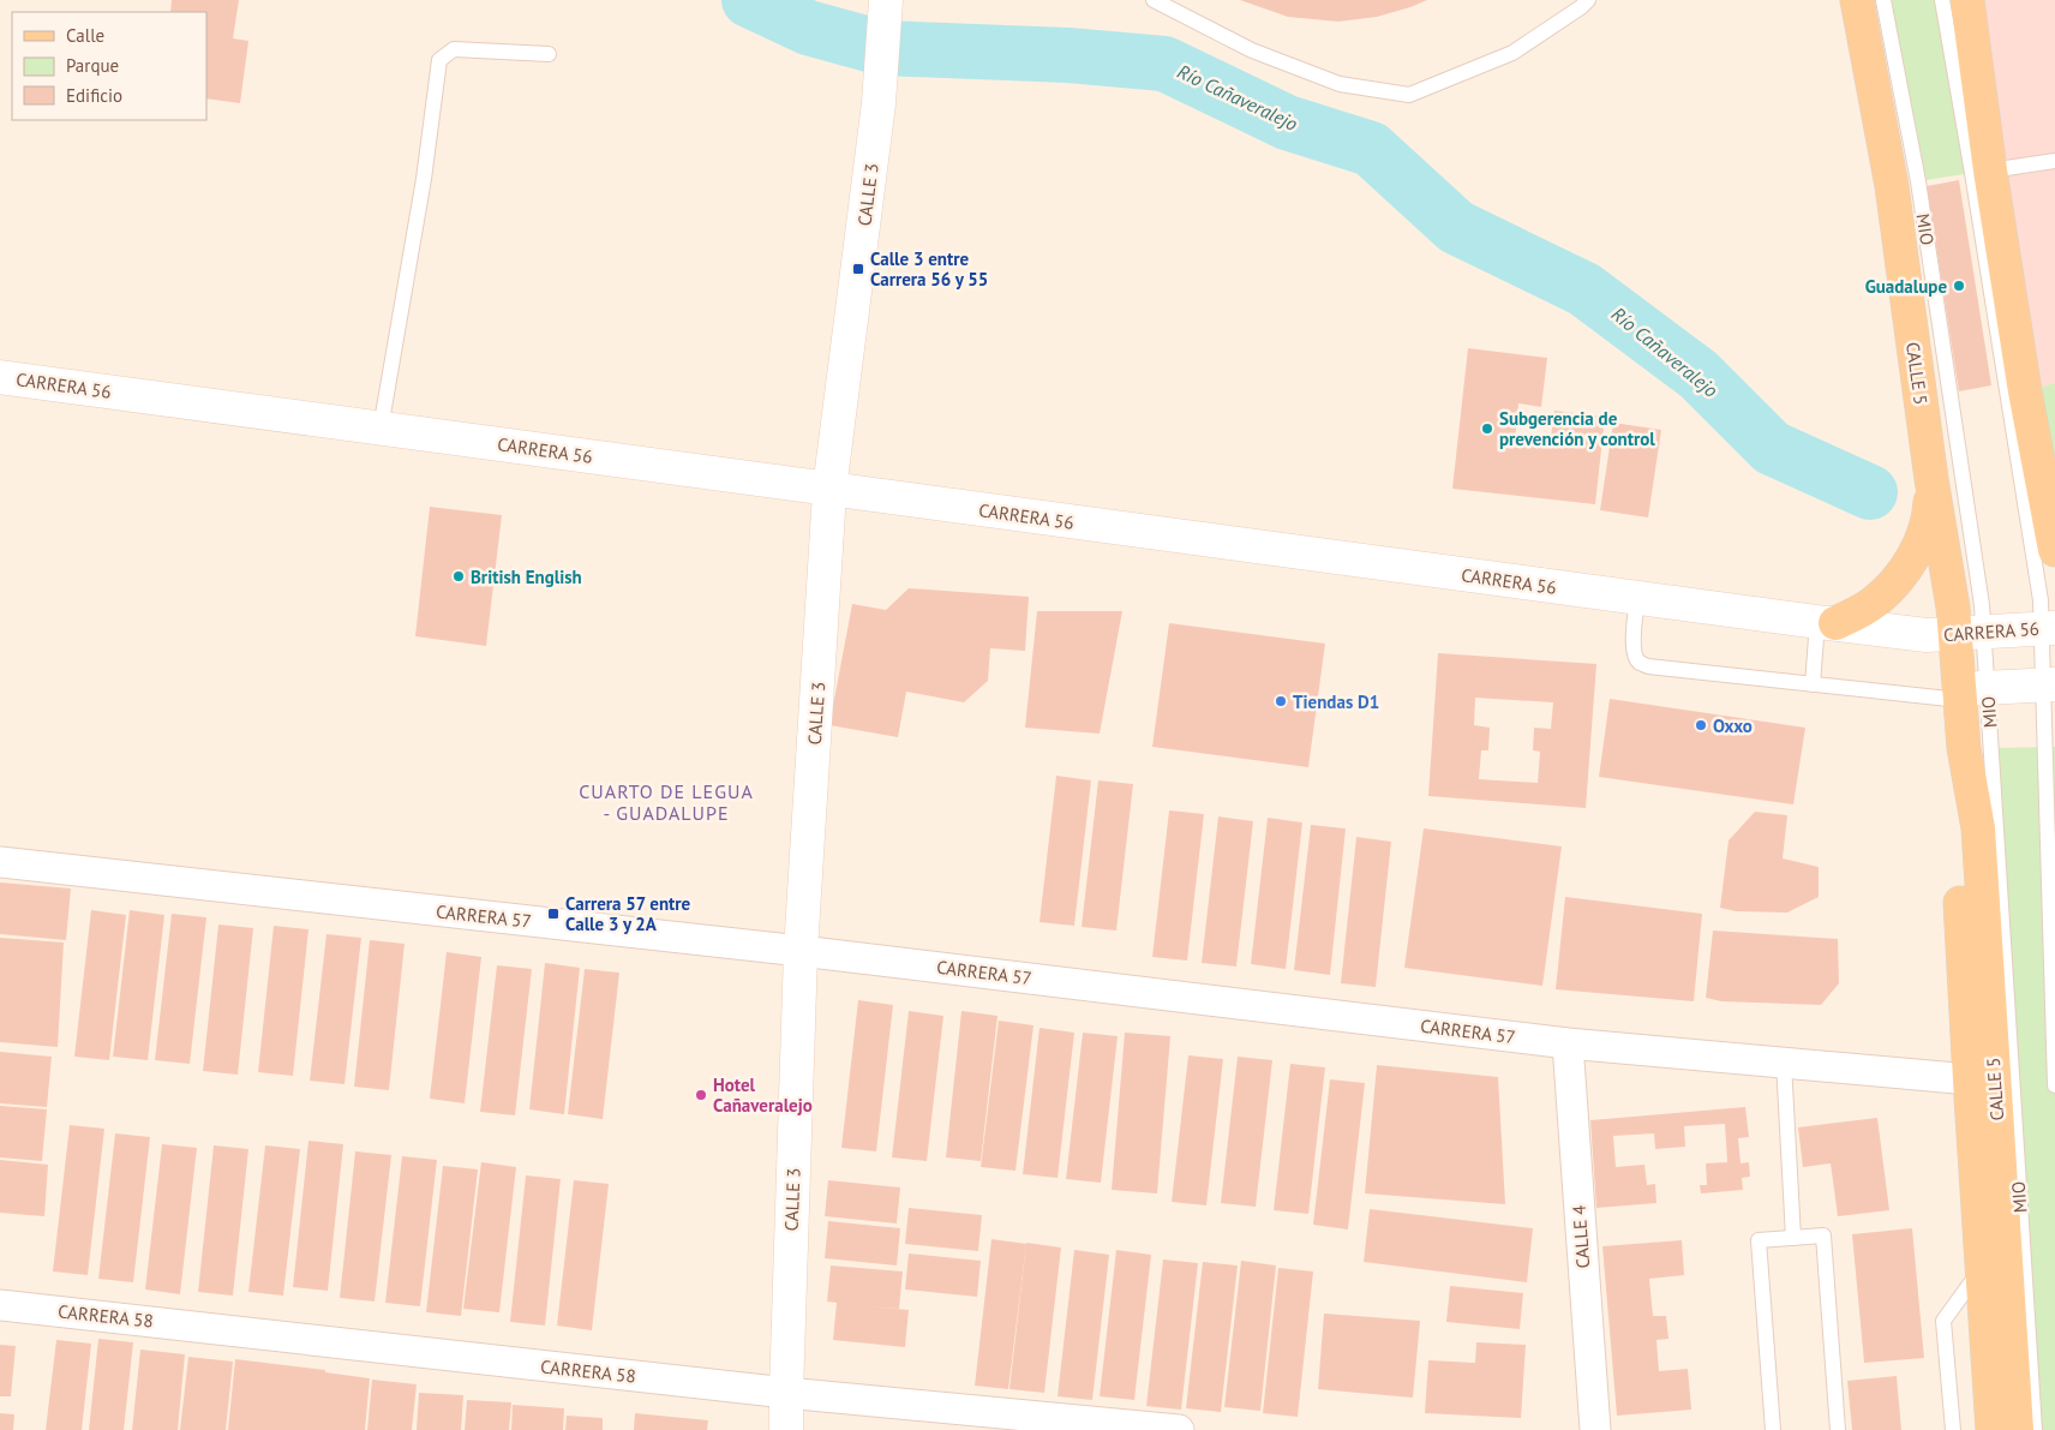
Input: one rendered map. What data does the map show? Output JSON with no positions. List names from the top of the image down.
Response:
{
  "streets": {
    "main road": ["CALLE 5"],
    "street": [
      "CALLE 3",
      "CARRERA 56",
      "CARRERA 57",
      "CALLE 4",
      "CARRERA 58"
    ],
    "lane": ["MIO"]
  },
  "crossings": [
    ["CALLE 3", "CARRERA 56"],
    ["CALLE 3", "CARRERA 57"],
    ["CALLE 3", "CARRERA 58"],
    ["MIO", "CALLE 5"],
    ["MIO", "CARRERA 56"],
    ["CALLE 5", "CARRERA 56"],
    ["CALLE 5", "CARRERA 57"],
    ["CARRERA 57", "CALLE 4"]
  ],
  "districts": ["CUARTO DE LEGUA - GUADALUPE"],
  "water": ["Río Cañaveralejo"],
  "places": {
    "transit": ["Calle 3 entre Carrera 56 y 55", "Carrera 57 entre Calle 3 y 2A"],
    "other": [
      "Guadalupe",
      "Subgerencia de prevención y control",
      "British English",
      "Tiendas D1",
      "Oxxo",
      "Hotel Cañaveralejo"
    ]
  },
  "legend": ["Calle", "Parque", "Edificio"]
}
